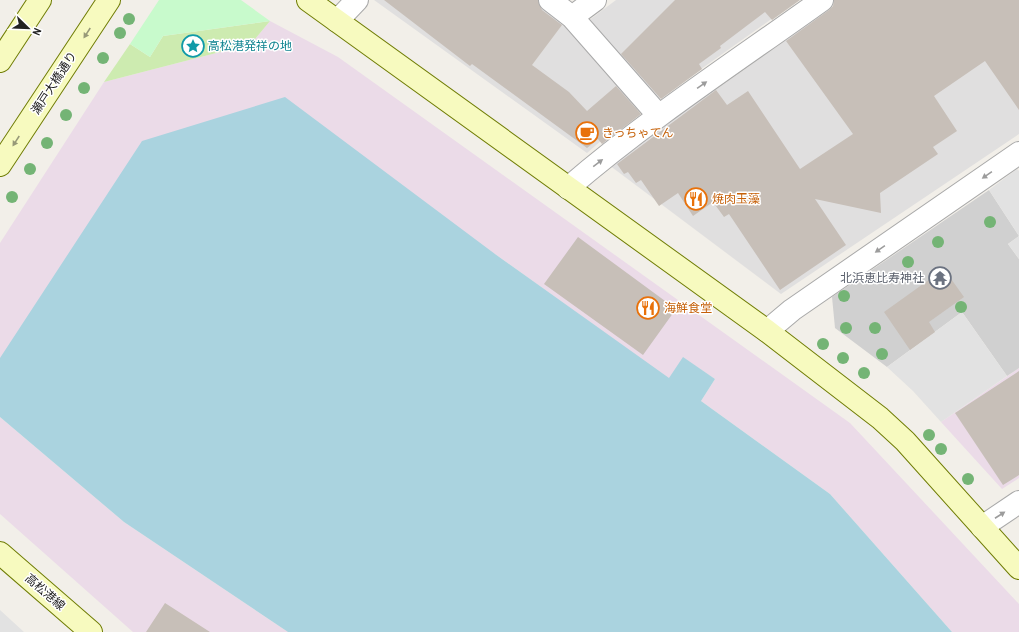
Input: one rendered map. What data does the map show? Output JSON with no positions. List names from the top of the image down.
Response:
{
  "streets": {
    "street": ["瀬戸大橋通り", "高松港線"]
  },
  "places": {
    "place": ["高松港発祥の地"],
    "cafe": ["きっちゃてん"],
    "restaurant": ["焼肉玉藻", "海鮮食堂"],
    "temple": ["北浜恵比寿神社"]
  },
  "north": "bottom right"
}
